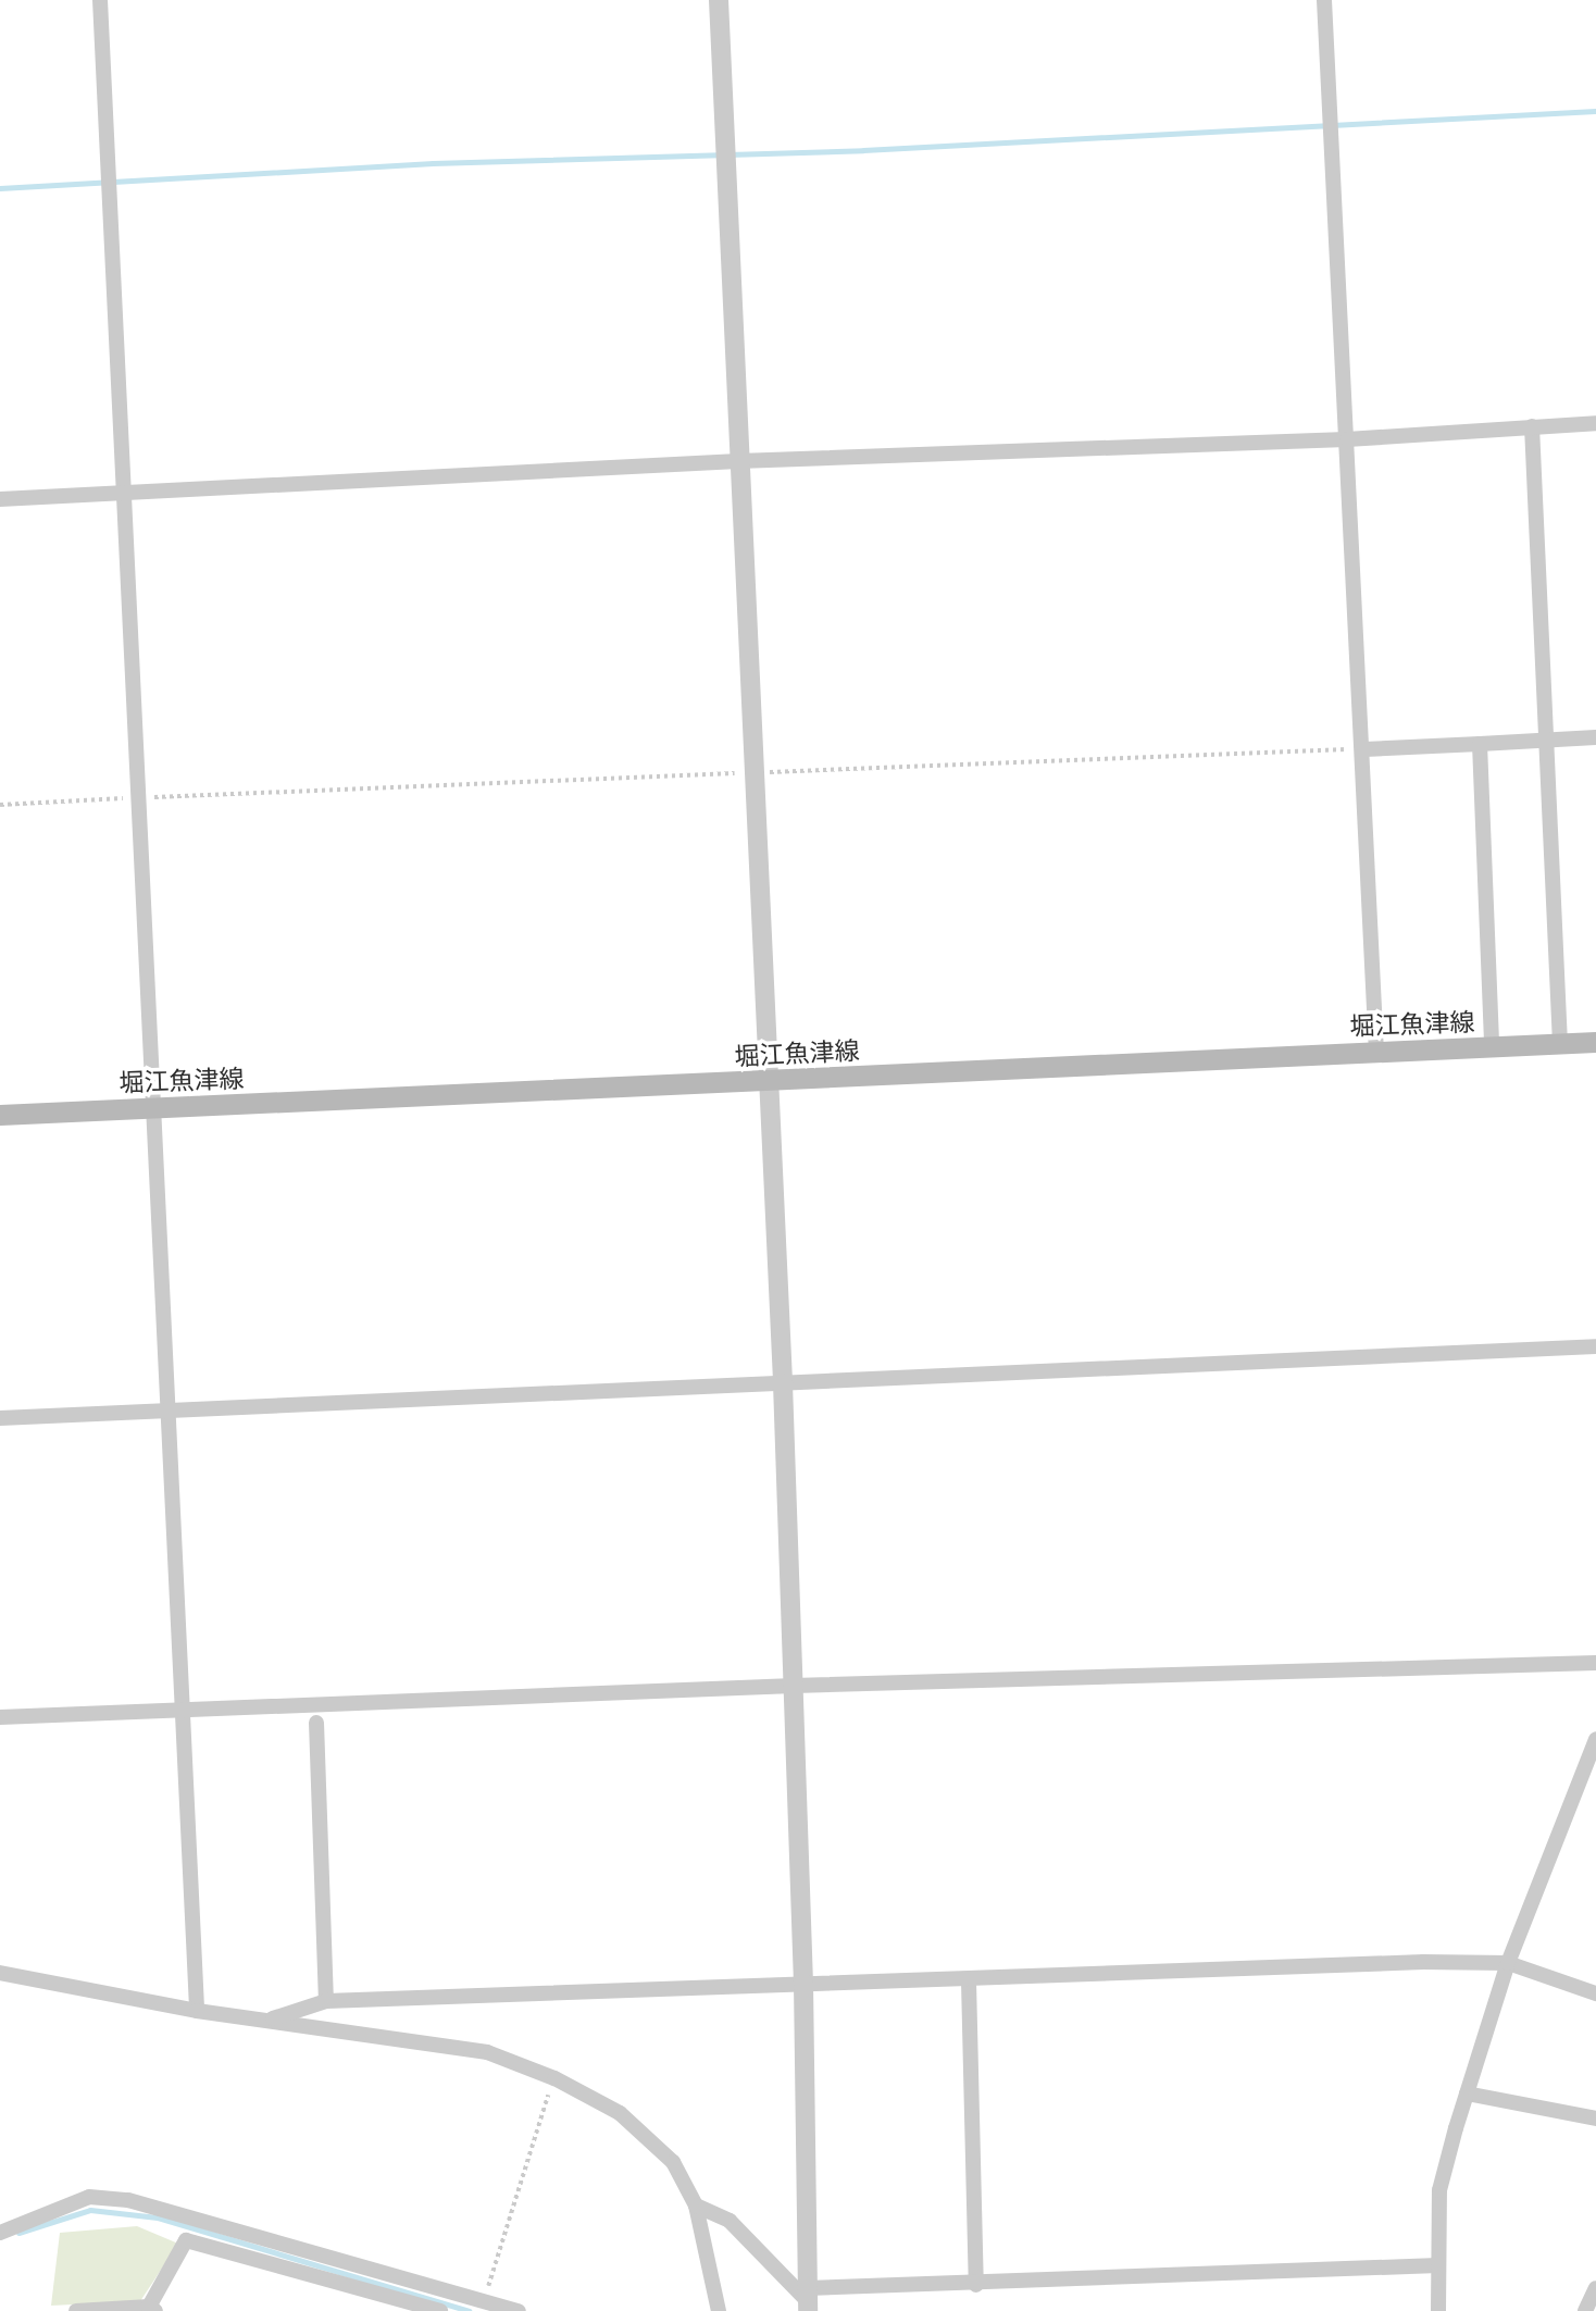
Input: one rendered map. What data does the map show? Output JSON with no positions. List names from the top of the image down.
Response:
{
  "streets": {
    "main road": ["堀江魚津線"]
  }
}
